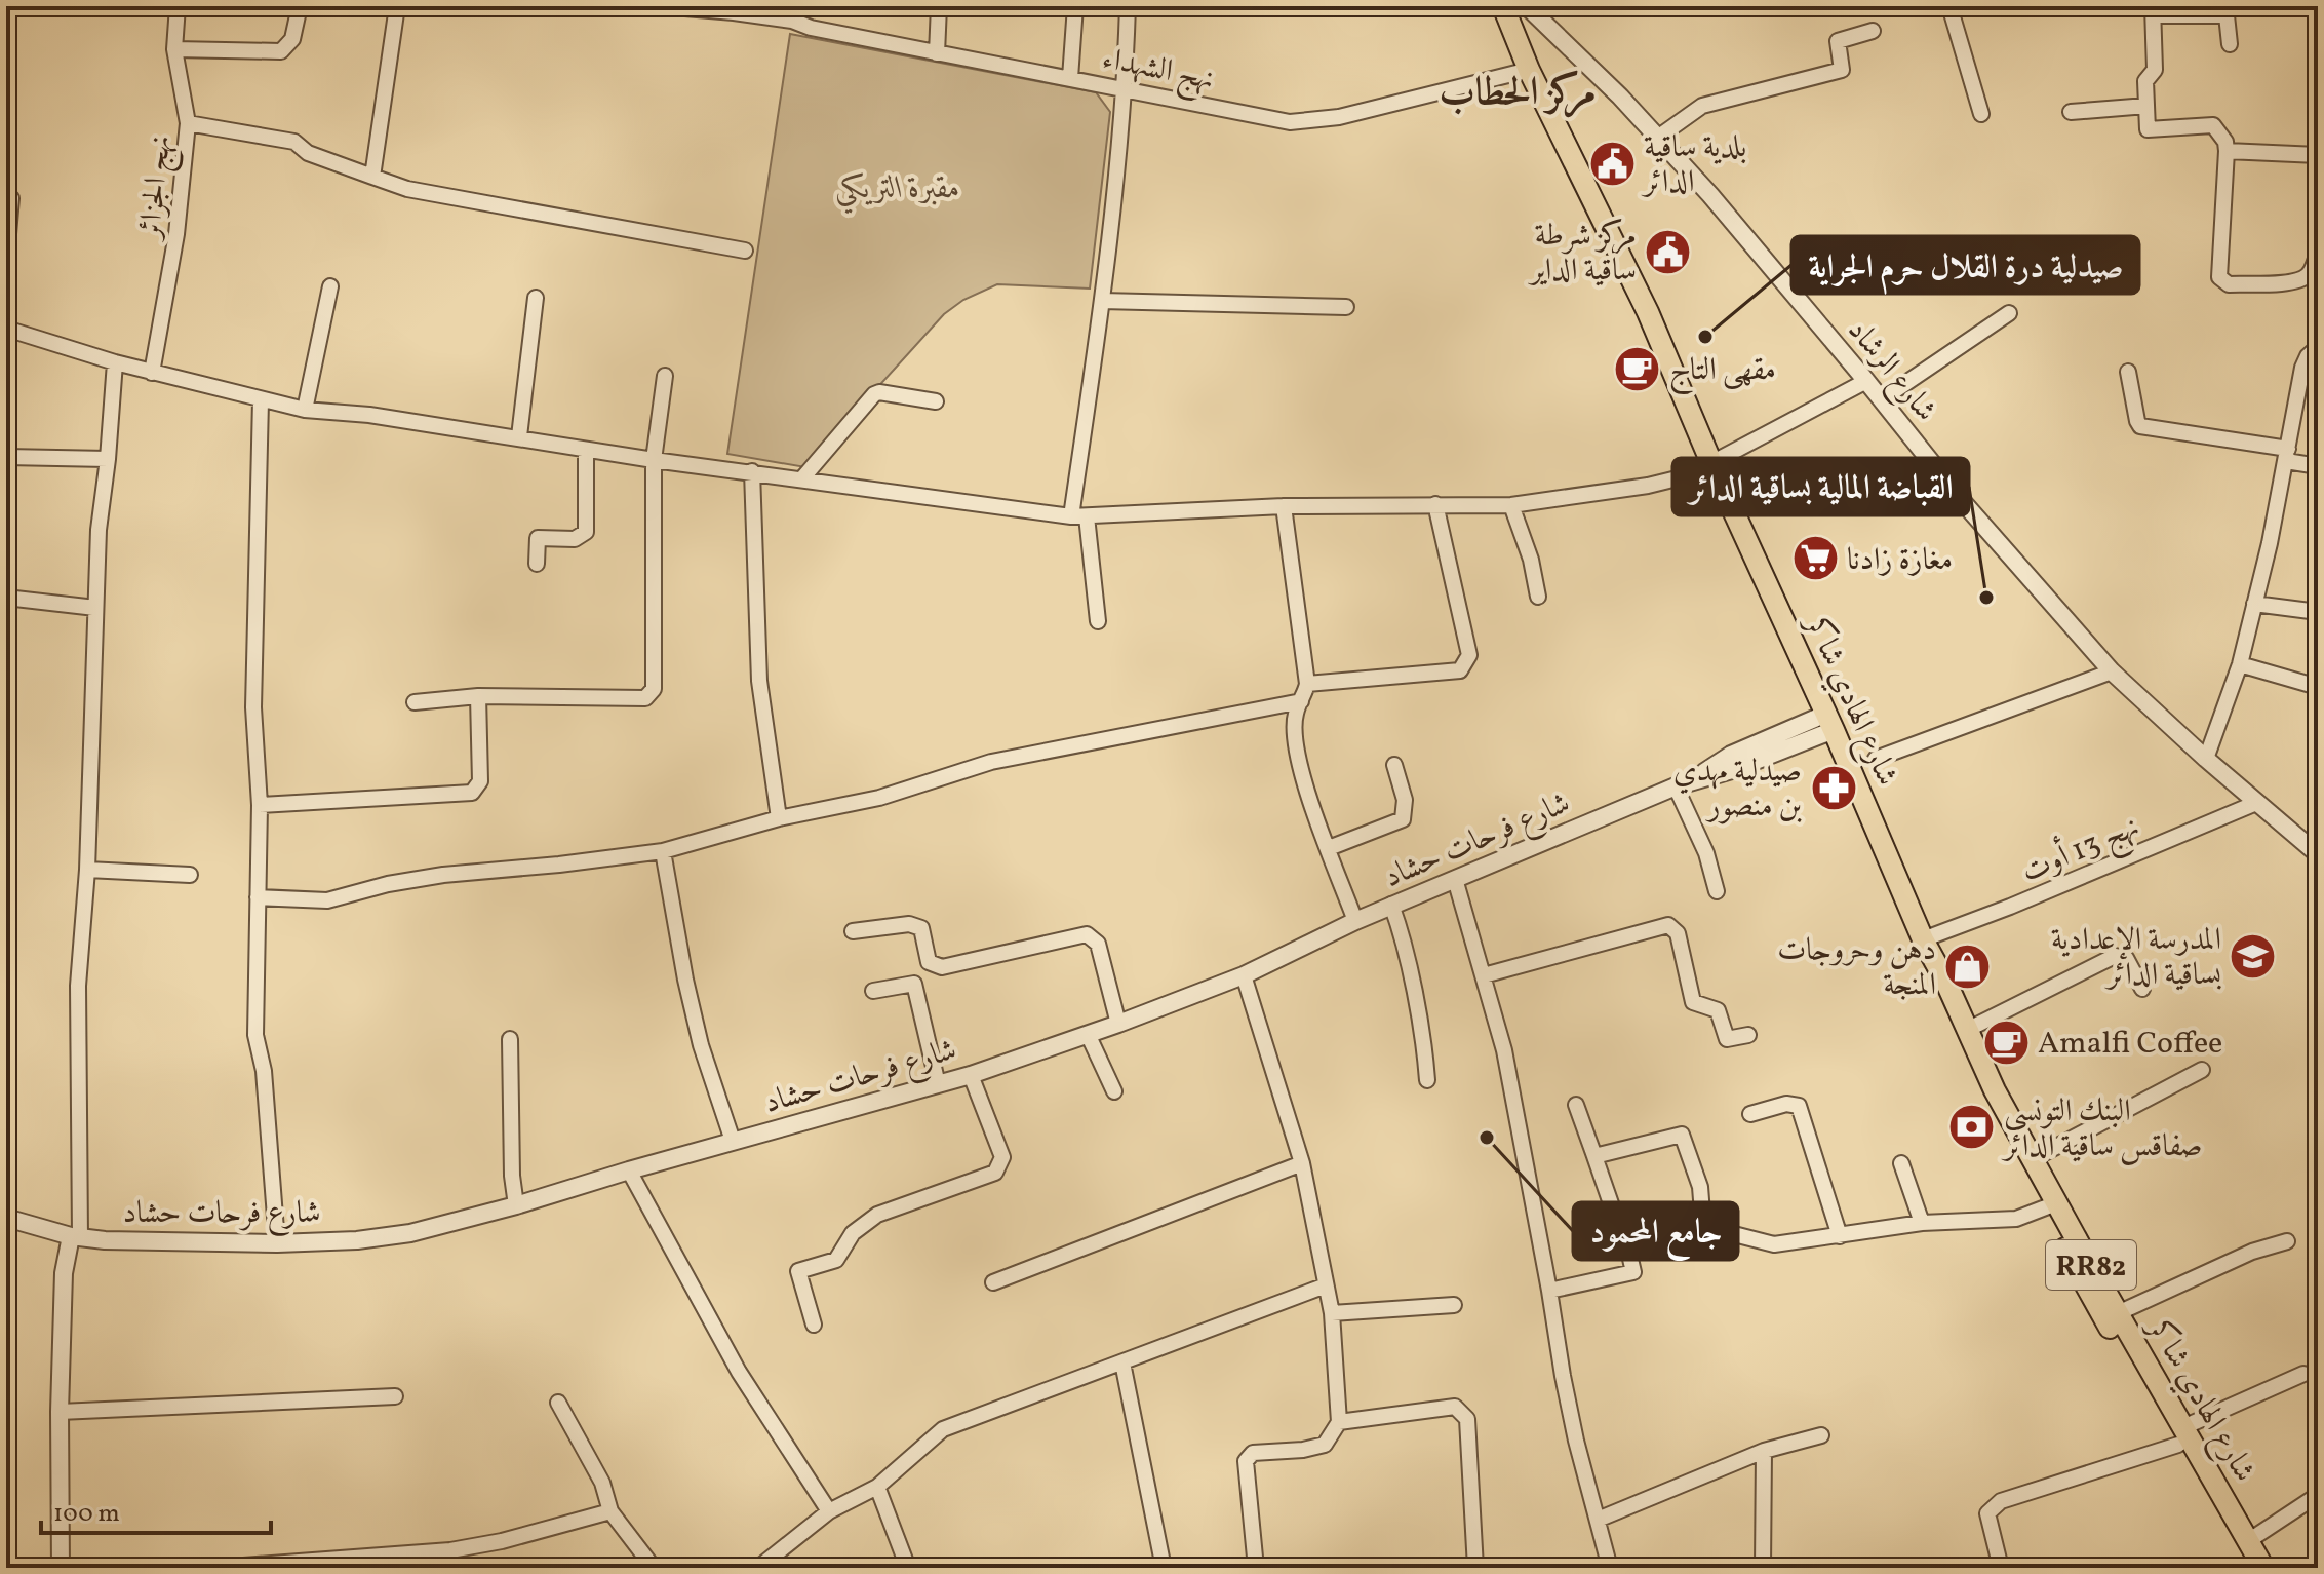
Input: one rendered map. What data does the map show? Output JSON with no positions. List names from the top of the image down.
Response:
{
  "streets": {
    "main road": ["شارع الهادي شاكر", "RR82"],
    "street": [
      "نهج الشهداء",
      "نهج الجزائر",
      "شارع الرشاد",
      "شارع فرحات حشاد",
      "نهج 13 أوت"
    ]
  },
  "crossings": [
    ["نهج الشهداء", "شارع الهادي شاكر"],
    ["نهج الشهداء", "RR82"],
    ["شارع الرشاد", "نهج 13 أوت"],
    ["شارع الرشاد", "RR82"],
    ["شارع الهادي شاكر", "شارع فرحات حشاد"],
    ["شارع الهادي شاكر", "نهج 13 أوت"],
    ["شارع الهادي شاكر", "RR82"]
  ],
  "districts": ["مركز الحطاب"],
  "parks": ["مقبرة التريكي"],
  "places": {
    "public building": ["بلدية ساقية الدائر", "مركز شرطة ساقية الداير"],
    "other": ["صيدلية درة القلال حرم الجراية", "القباضة المالية بساقية الدائر", "جامع المحمود"],
    "cafe": ["مقهى التاج", "Amalfi Coffee"],
    "supermarket": ["مغازة زادنا"],
    "pharmacy": ["صيدلية مهدي بن منصور"],
    "school or university": ["المدرسة الإعدادية بساقية الدائر"],
    "shop": ["دهن وحروجات المنجة"],
    "bank": ["البنك التونسي صفاقس ساقية الدائر"]
  },
  "scale_bar": "100 m"
}
